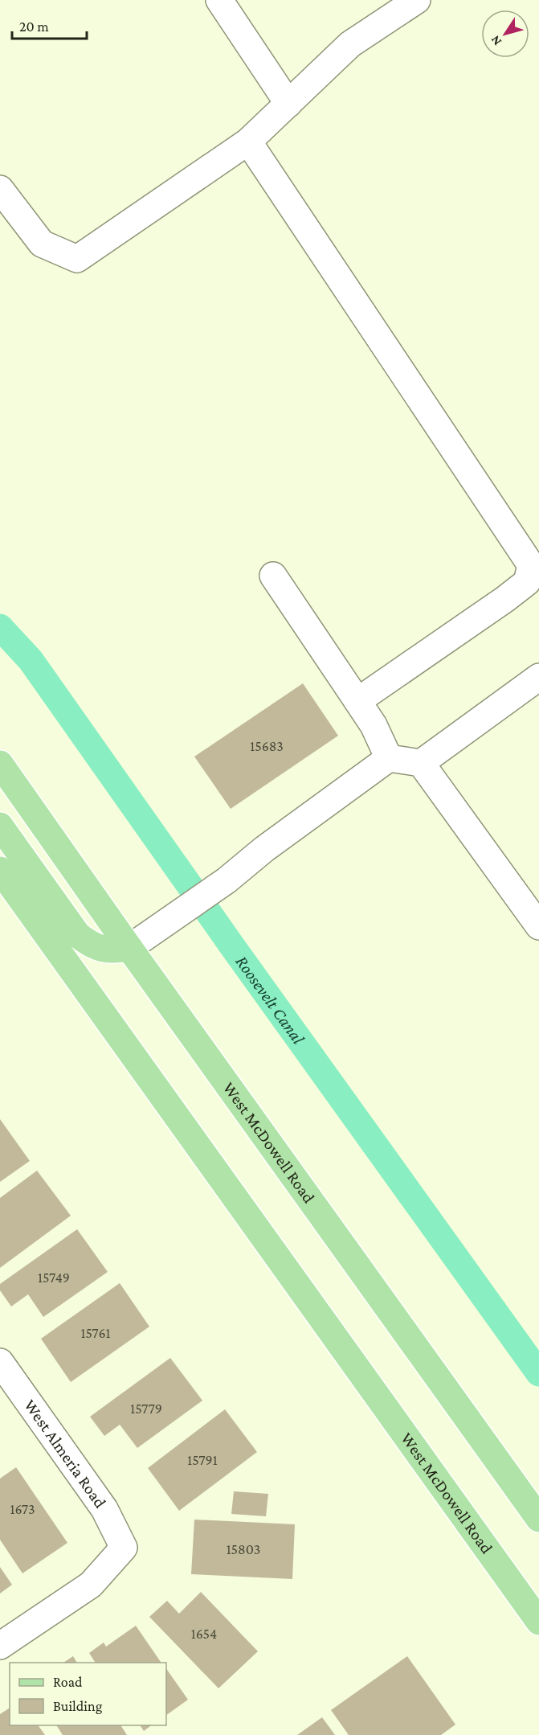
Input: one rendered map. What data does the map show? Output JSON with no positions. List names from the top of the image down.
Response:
{
  "streets": {
    "main road": ["West McDowell Road"],
    "street": ["West Almeria Road"]
  },
  "water": ["Roosevelt Canal"],
  "house_numbers": [
    "15683",
    "15749",
    "15761",
    "15779",
    "15791",
    "1673",
    "15803",
    "1654"
  ],
  "legend": ["Road", "Building"],
  "scale_bar": "20 m",
  "north": "bottom left"
}
